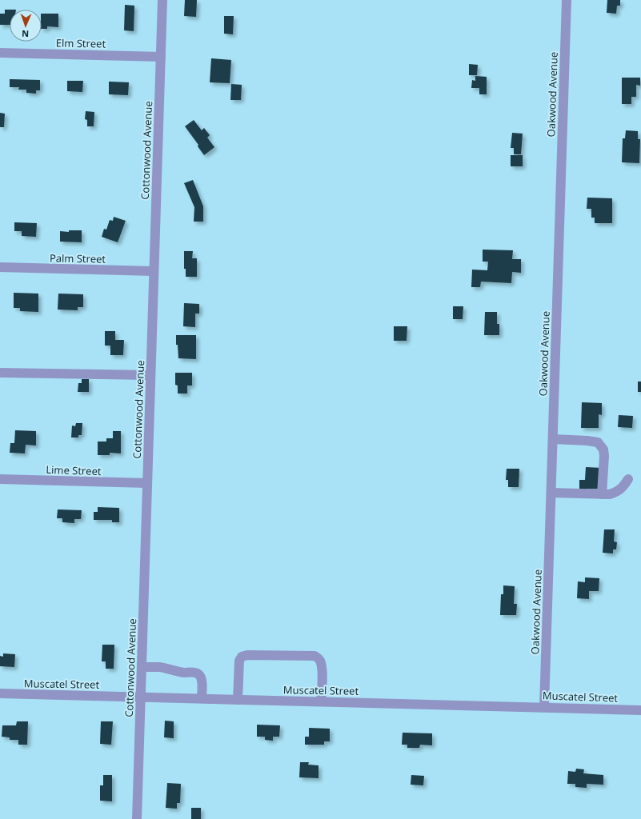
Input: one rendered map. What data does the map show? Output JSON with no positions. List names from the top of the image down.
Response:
{
  "streets": {
    "street": [
      "Elm Street",
      "Oakwood Avenue",
      "Cottonwood Avenue",
      "Palm Street",
      "Lime Street",
      "Muscatel Street"
    ]
  },
  "crossings": [
    ["Elm Street", "Cottonwood Avenue"],
    ["Oakwood Avenue", "Muscatel Street"],
    ["Cottonwood Avenue", "Palm Street"],
    ["Cottonwood Avenue", "Lime Street"],
    ["Cottonwood Avenue", "Muscatel Street"]
  ],
  "north": "bottom"
}
